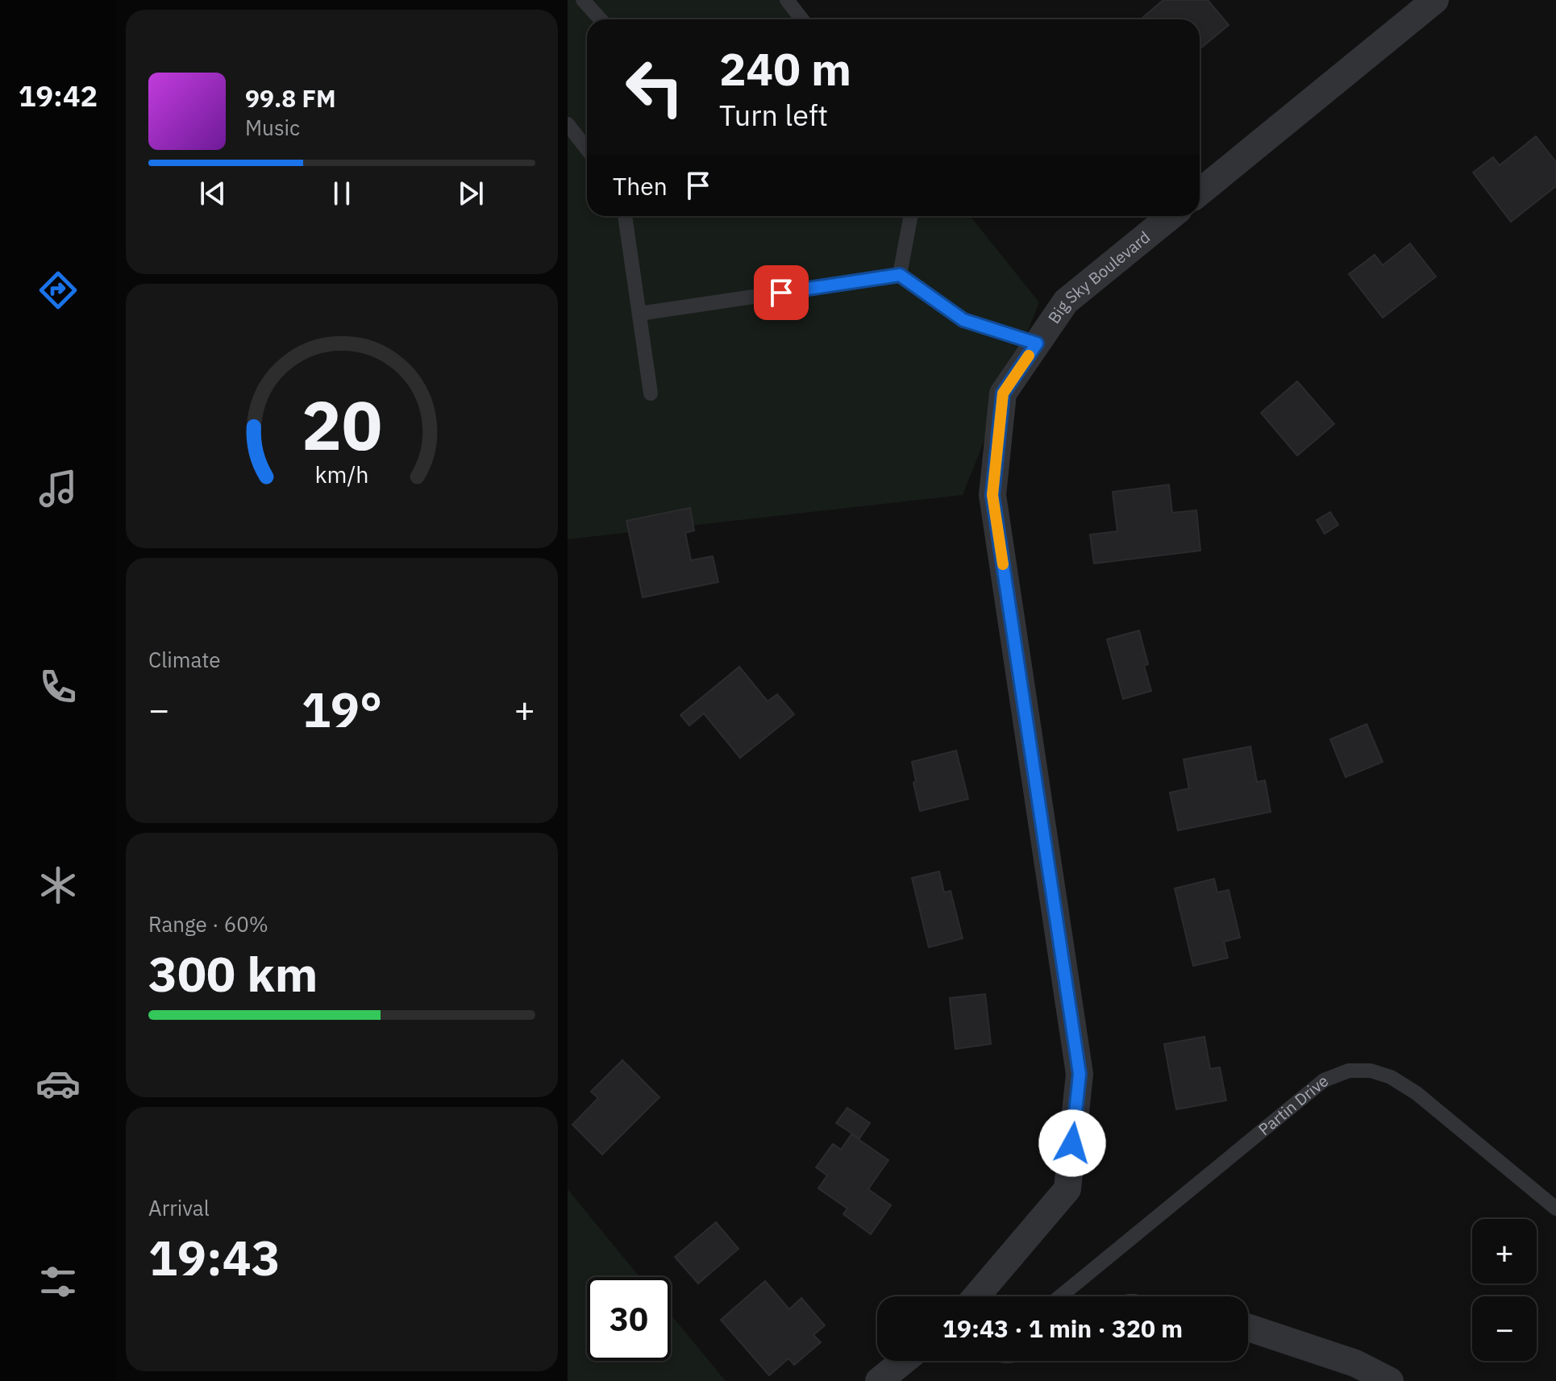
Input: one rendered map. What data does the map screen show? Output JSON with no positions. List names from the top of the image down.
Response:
{
  "streets": {
    "street": ["Big Sky Boulevard"],
    "lane": ["Partin Drive"]
  },
  "page": {
    "tabs": "19:42",
    "turn": ["240 m", "Turn left"],
    "song": ["99.8 FM", "Music"],
    "then": "Then",
    "tile": [
      "Climate",
      ["Range · 60%", "300 km"],
      ["Arrival", "19:43"]
    ],
    "heat": ["−", "19°", "+"],
    "map_buttons": ["+", "−"],
    "limit": "30",
    "trip": "19:43 · 1 min · 320 m",
    "gauge": ["20", "km/h"]
  }
}
